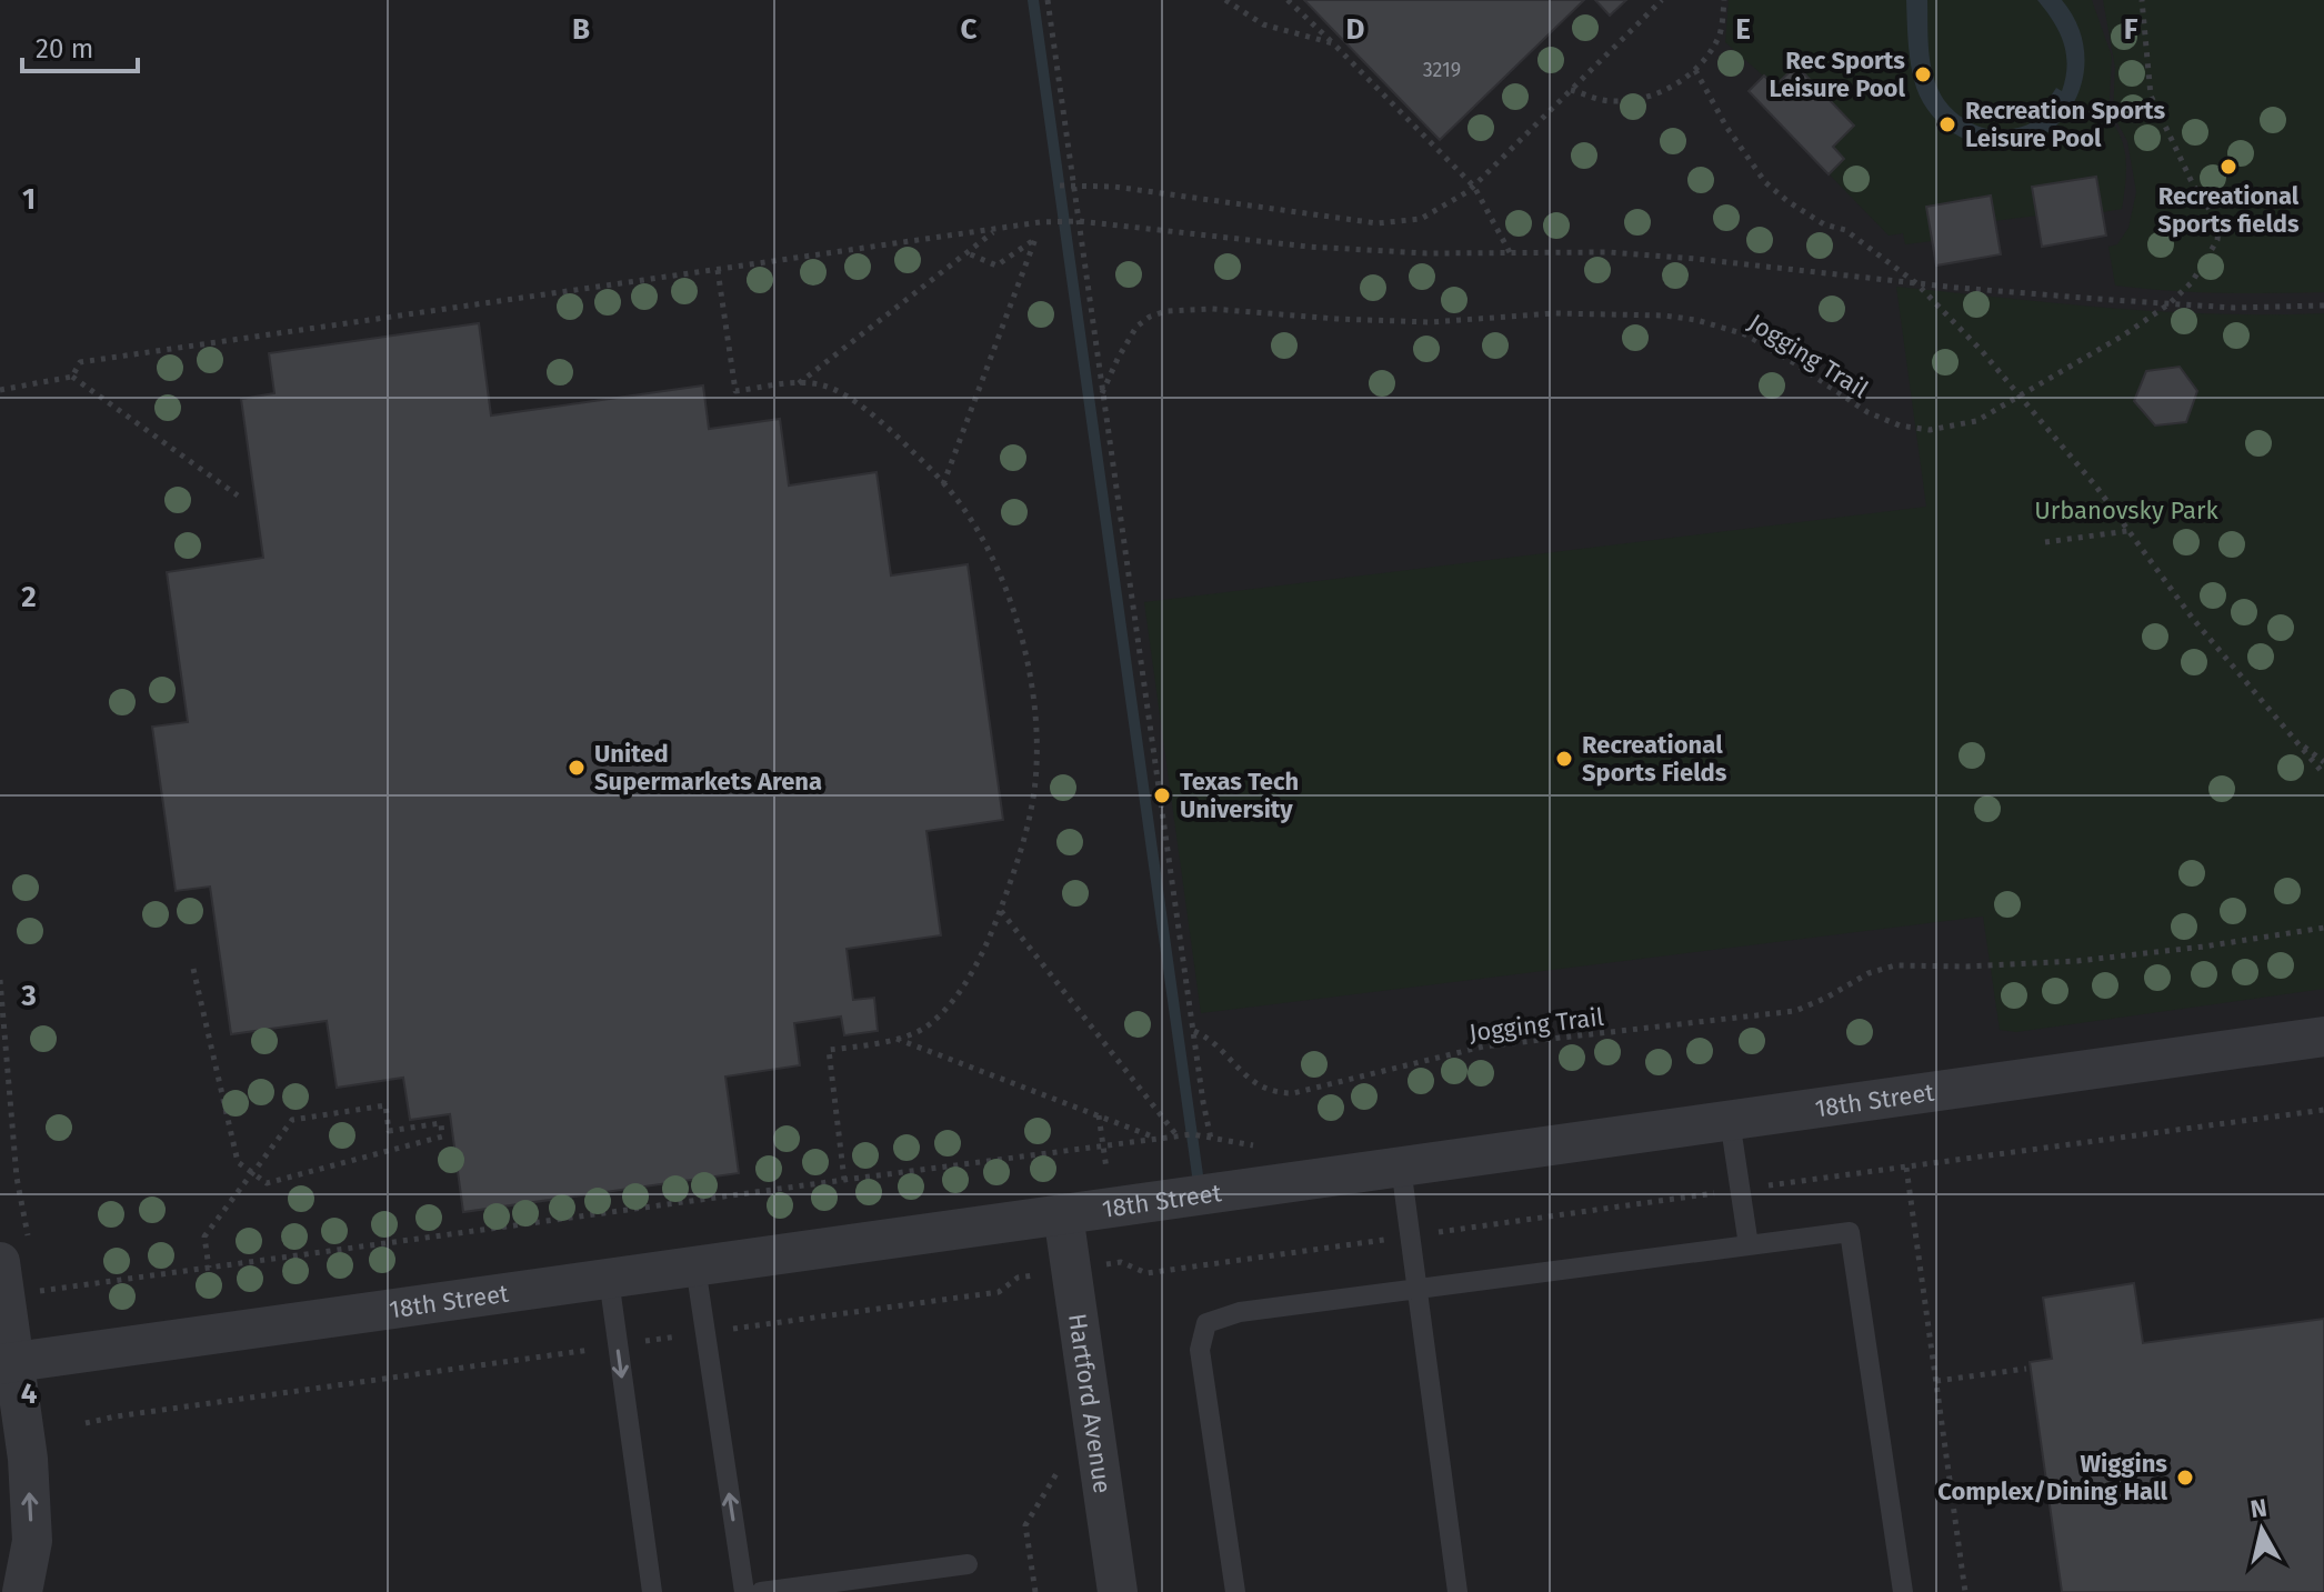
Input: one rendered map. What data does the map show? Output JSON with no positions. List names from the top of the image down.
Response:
{
  "streets": {
    "street": ["18th Street", "Hartford Avenue"],
    "path": ["Jogging Trail"]
  },
  "crossings": [
    ["18th Street", "Hartford Avenue"]
  ],
  "parks": ["Urbanovsky Park"],
  "places": [
    "Rec Sports Leisure Pool",
    "Recreation Sports Leisure Pool",
    "Recreational Sports fields",
    "Recreational Sports Fields",
    "United Supermarkets Arena",
    "Texas Tech University",
    "Wiggins Complex/Dining Hall"
  ],
  "house_numbers": ["3219"],
  "scale_bar": "20 m",
  "north": "top",
  "grid": {
    "columns": [
      "B",
      "C",
      "D",
      "E",
      "F"
    ],
    "rows": [
      "1",
      "2",
      "3",
      "4"
    ]
  }
}
